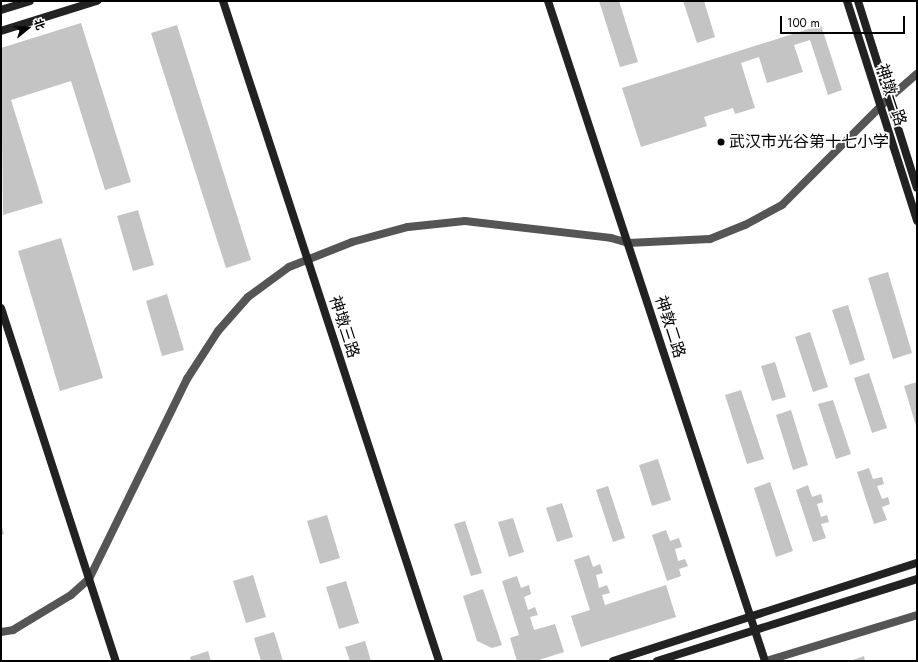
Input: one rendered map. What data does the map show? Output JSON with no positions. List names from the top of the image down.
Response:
{
  "streets": {
    "street": ["神墩一路", "神墩三路", "神敦二路"]
  },
  "places": ["武汉市光谷第十七小学"],
  "scale_bar": "100 m",
  "north": "right"
}
